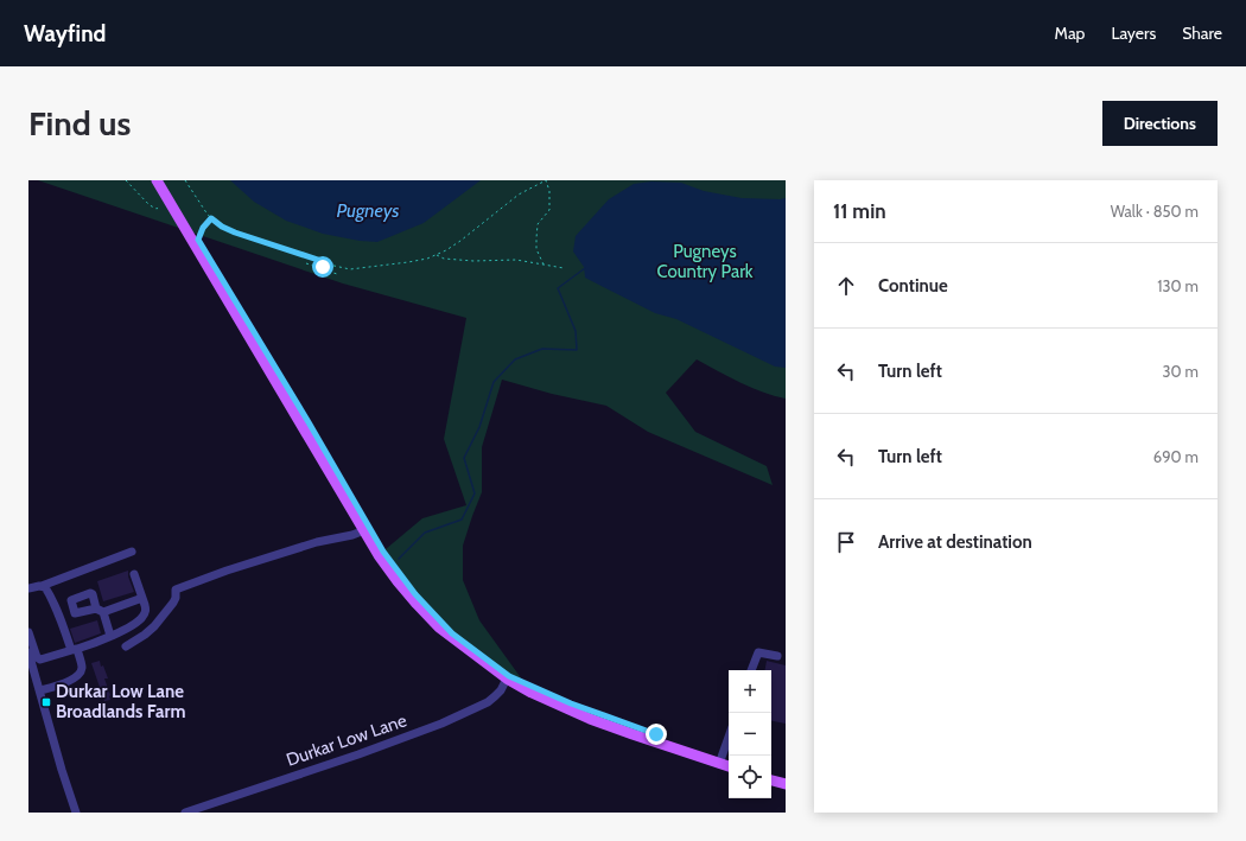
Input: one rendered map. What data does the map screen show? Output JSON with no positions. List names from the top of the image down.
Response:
{
  "streets": {
    "street": ["Durkar Low Lane"]
  },
  "water": ["Pugneys"],
  "parks": ["Pugneys Country Park"],
  "places": {
    "transit": ["Durkar Low Lane Broadlands Farm"]
  },
  "page": {
    "header": "Wayfind",
    "nav": ["Map", "Layers", "Share"],
    "buttons": "Directions",
    "title": "Find us",
    "heading": ["11 min", "Walk · 850 m"],
    "list": [
      ["Continue", "130 m"],
      ["Turn left", "30 m"],
      ["Turn left", "690 m"],
      "Arrive at destination"
    ],
    "map_buttons": ["+", "−"]
  }
}
